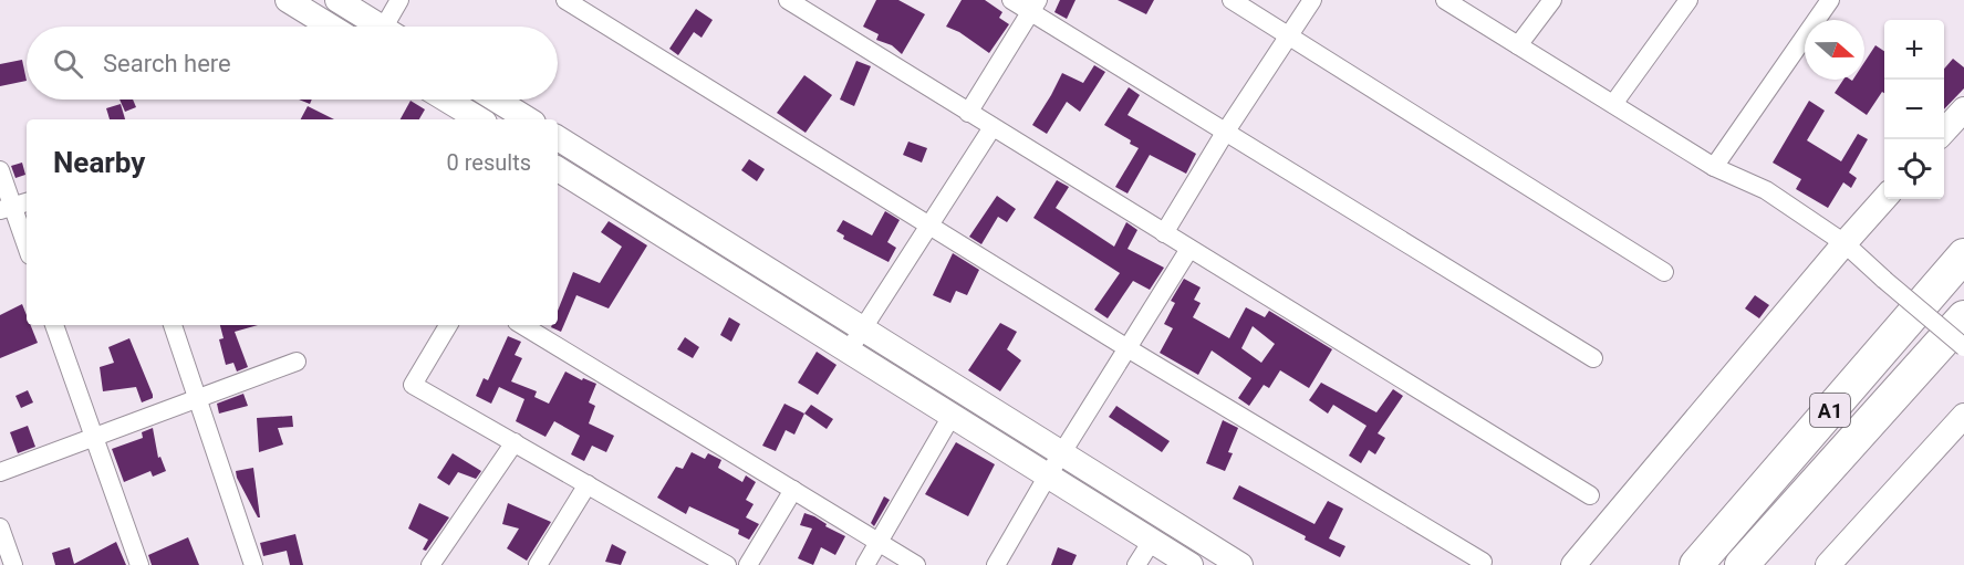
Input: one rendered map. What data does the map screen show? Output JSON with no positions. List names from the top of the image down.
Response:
{
  "streets": {
    "highway": ["A1"]
  },
  "north": "right",
  "page": {
    "map_buttons": ["+", "−"],
    "search": "Search here",
    "heading": ["Nearby", "0 results"]
  }
}
